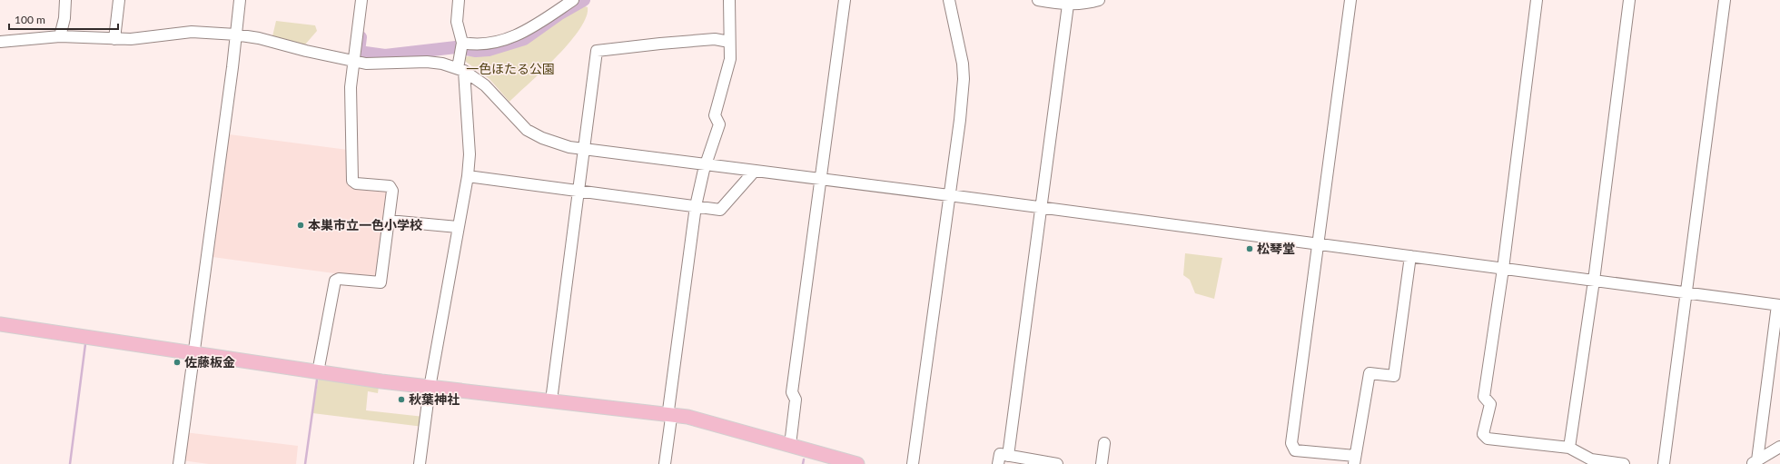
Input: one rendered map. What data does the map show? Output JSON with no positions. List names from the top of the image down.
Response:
{
  "parks": ["一色ほたる公園"],
  "places": [
    "本巣市立一色小学校",
    "松琴堂",
    "佐藤板金",
    "秋葉神社"
  ],
  "scale_bar": "100 m"
}
